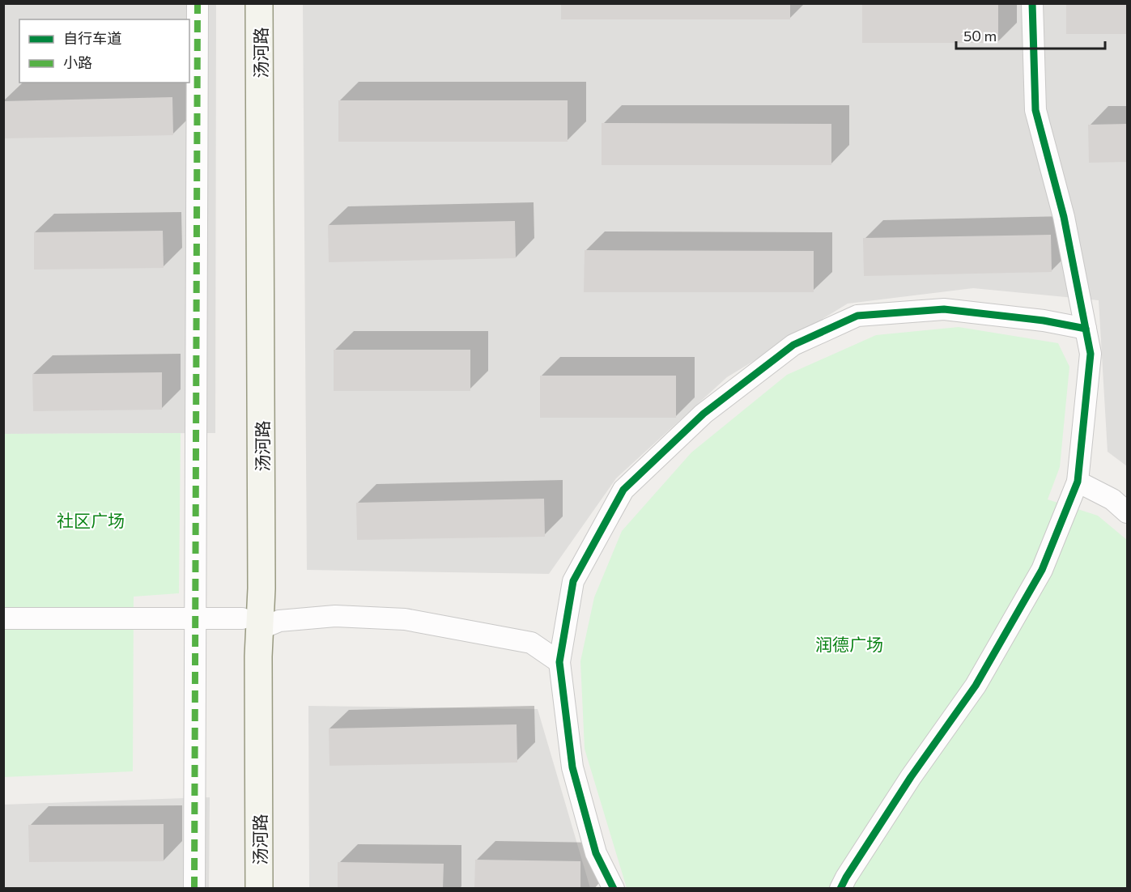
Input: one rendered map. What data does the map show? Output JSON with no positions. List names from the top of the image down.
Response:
{
  "streets": {
    "street": ["汤河路"]
  },
  "parks": ["社区广场", "润德广场"],
  "legend": ["自行车道", "小路"],
  "scale_bar": "50 m"
}
